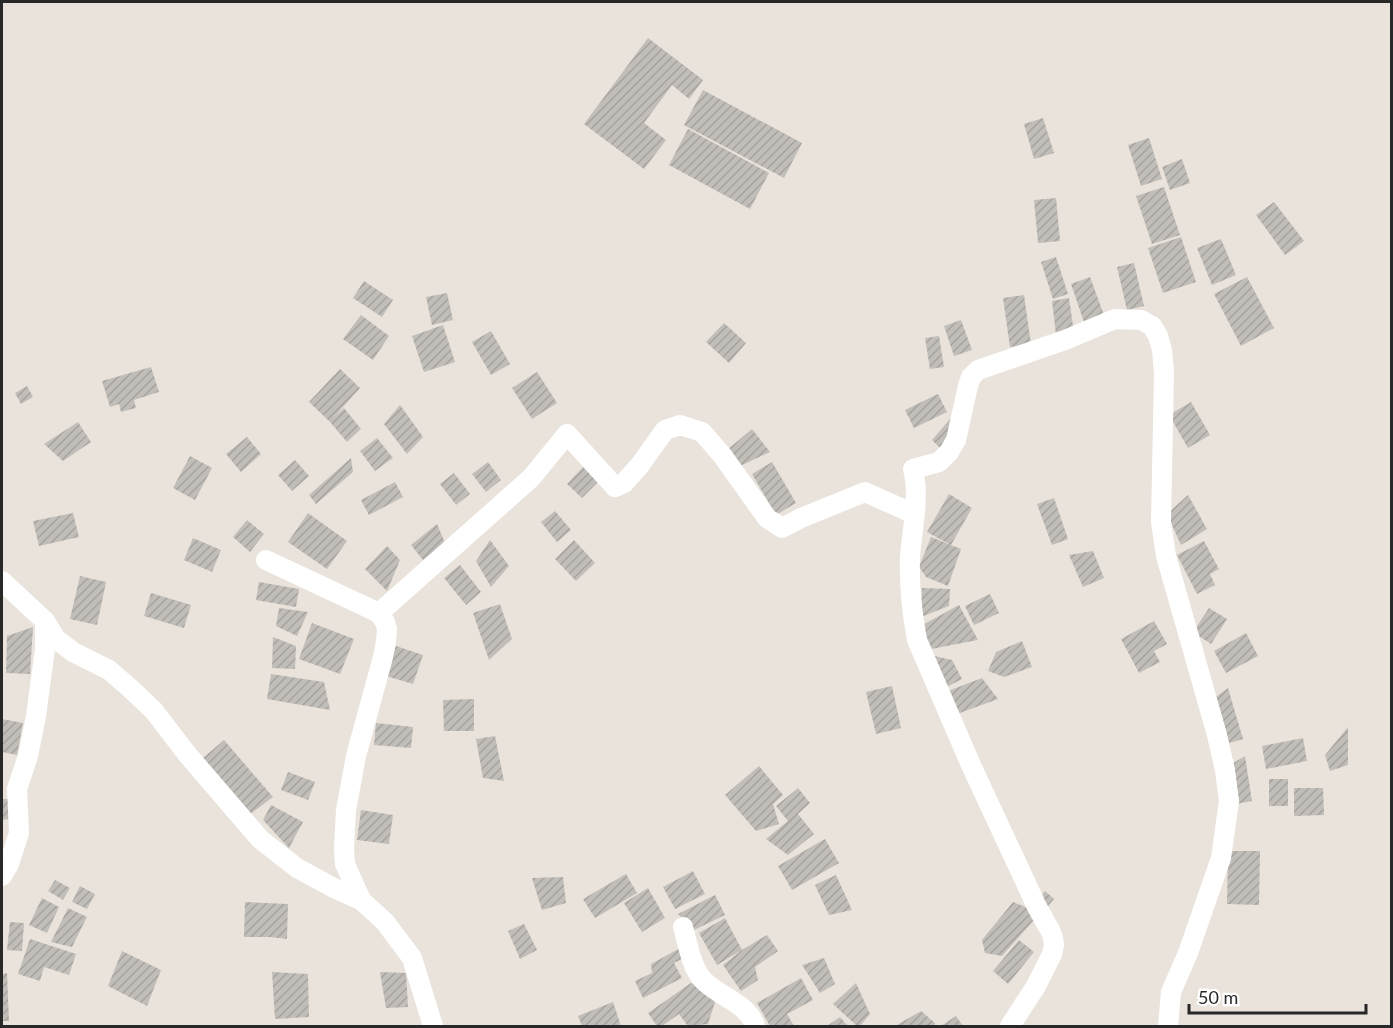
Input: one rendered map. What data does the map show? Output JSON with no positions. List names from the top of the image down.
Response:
{
  "scale_bar": "50 m"
}
